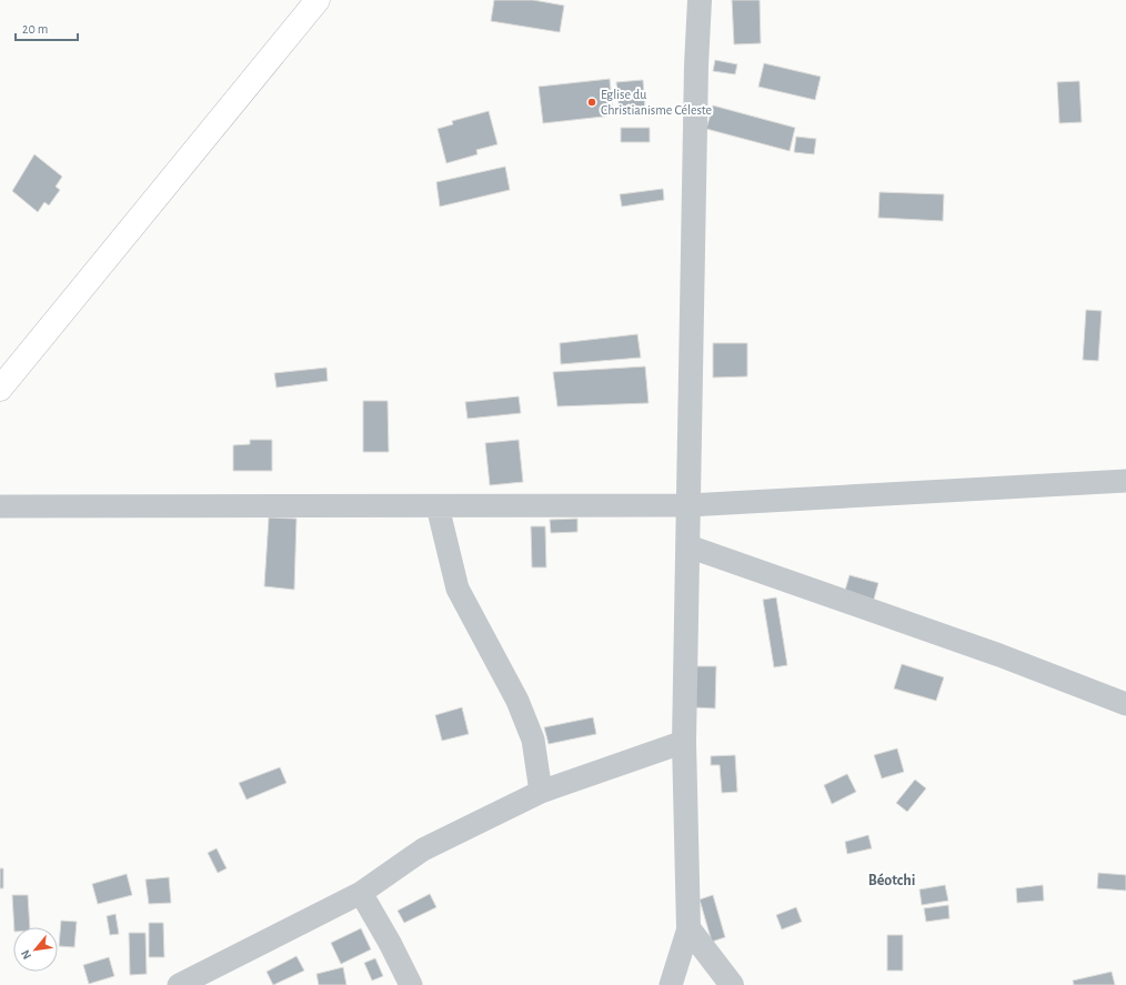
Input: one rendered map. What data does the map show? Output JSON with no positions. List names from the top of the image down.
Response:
{
  "districts": ["Béotchi"],
  "places": ["Eglise du Christianisme Céleste"],
  "scale_bar": "20 m",
  "north": "bottom left"
}
